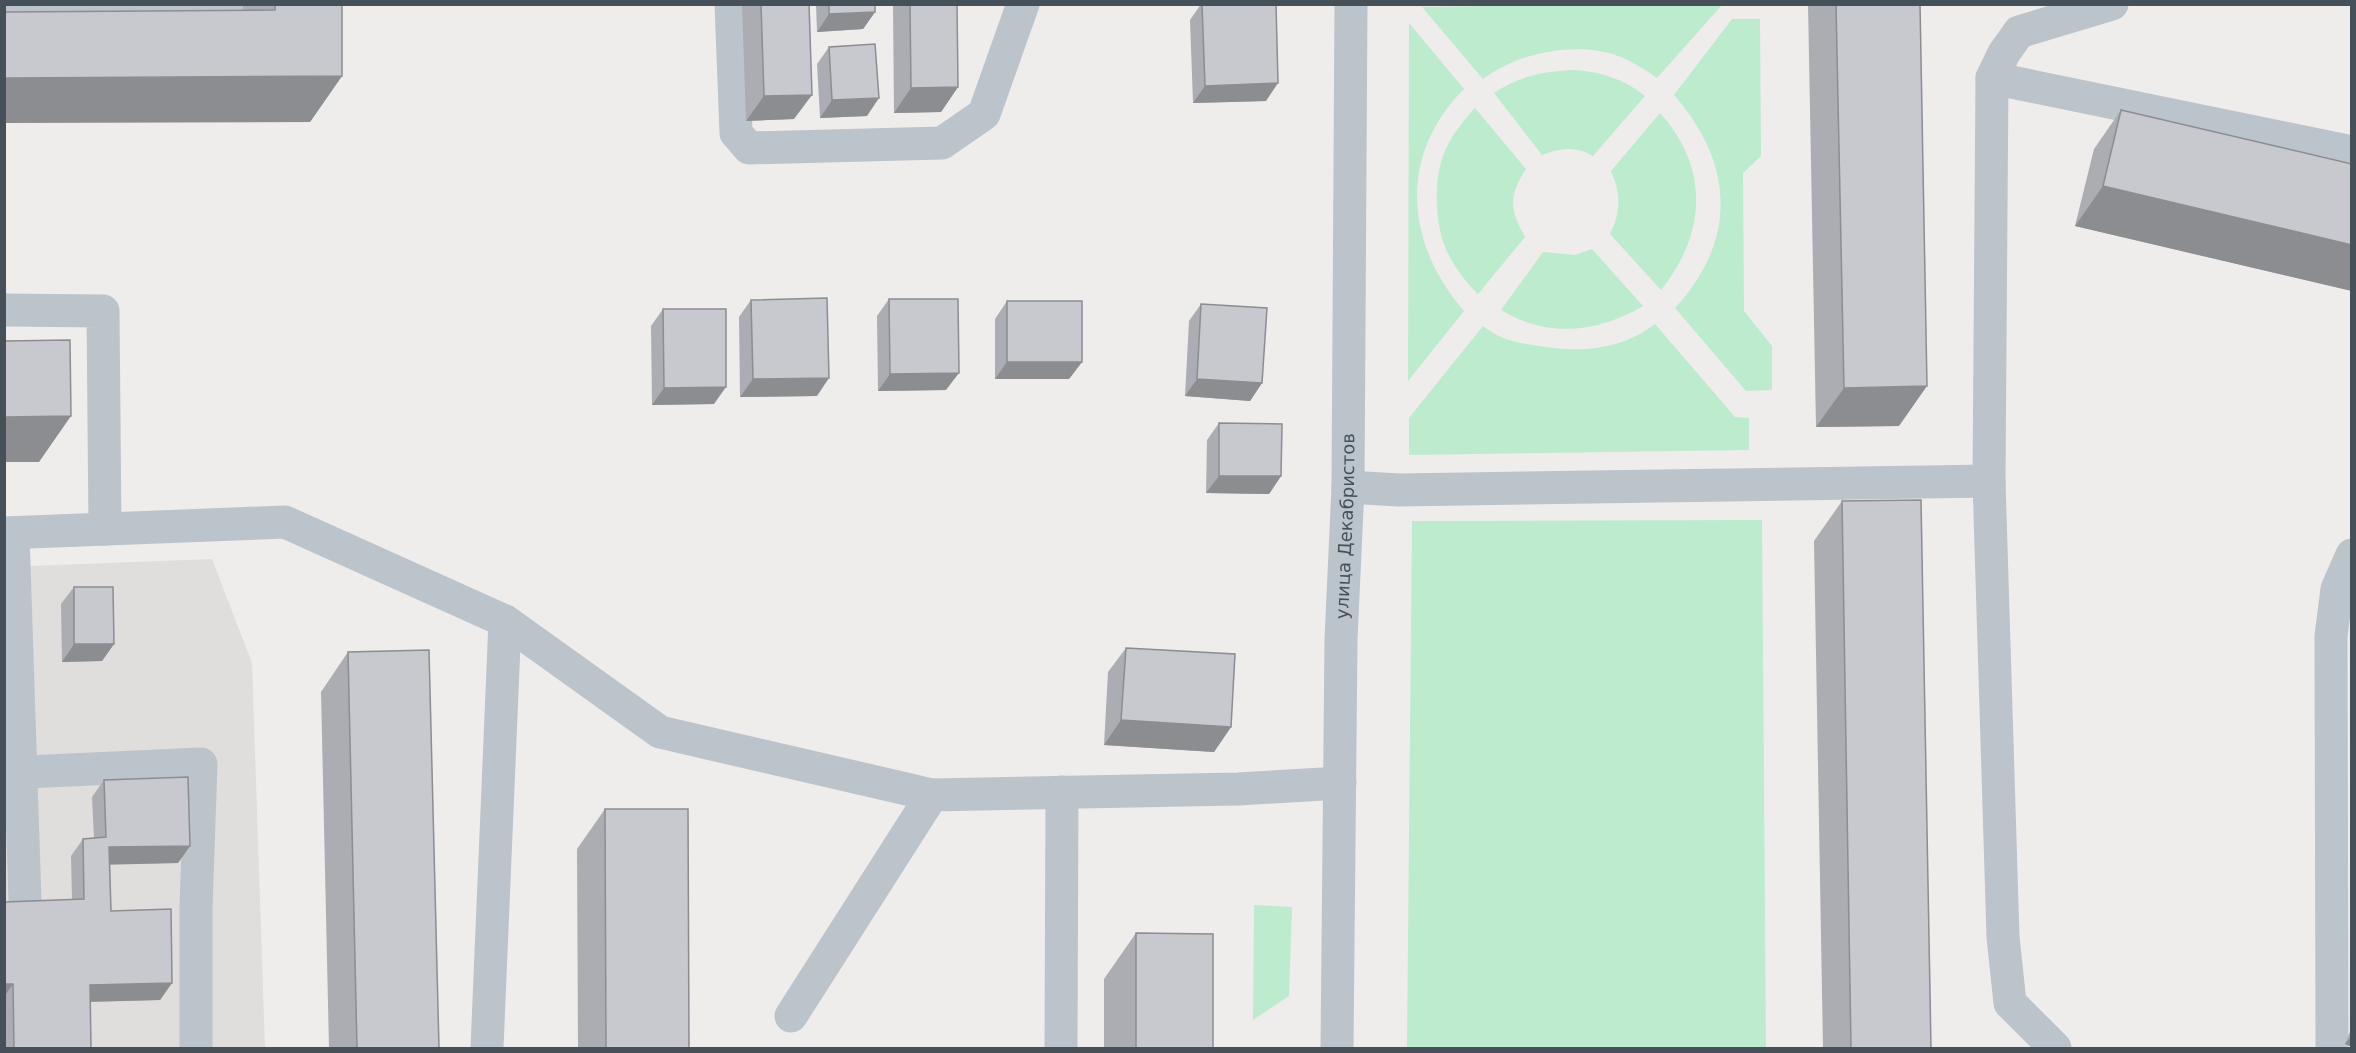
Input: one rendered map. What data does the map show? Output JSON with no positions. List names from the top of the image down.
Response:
{
  "streets": {
    "street": ["улица Декабристов"]
  }
}
